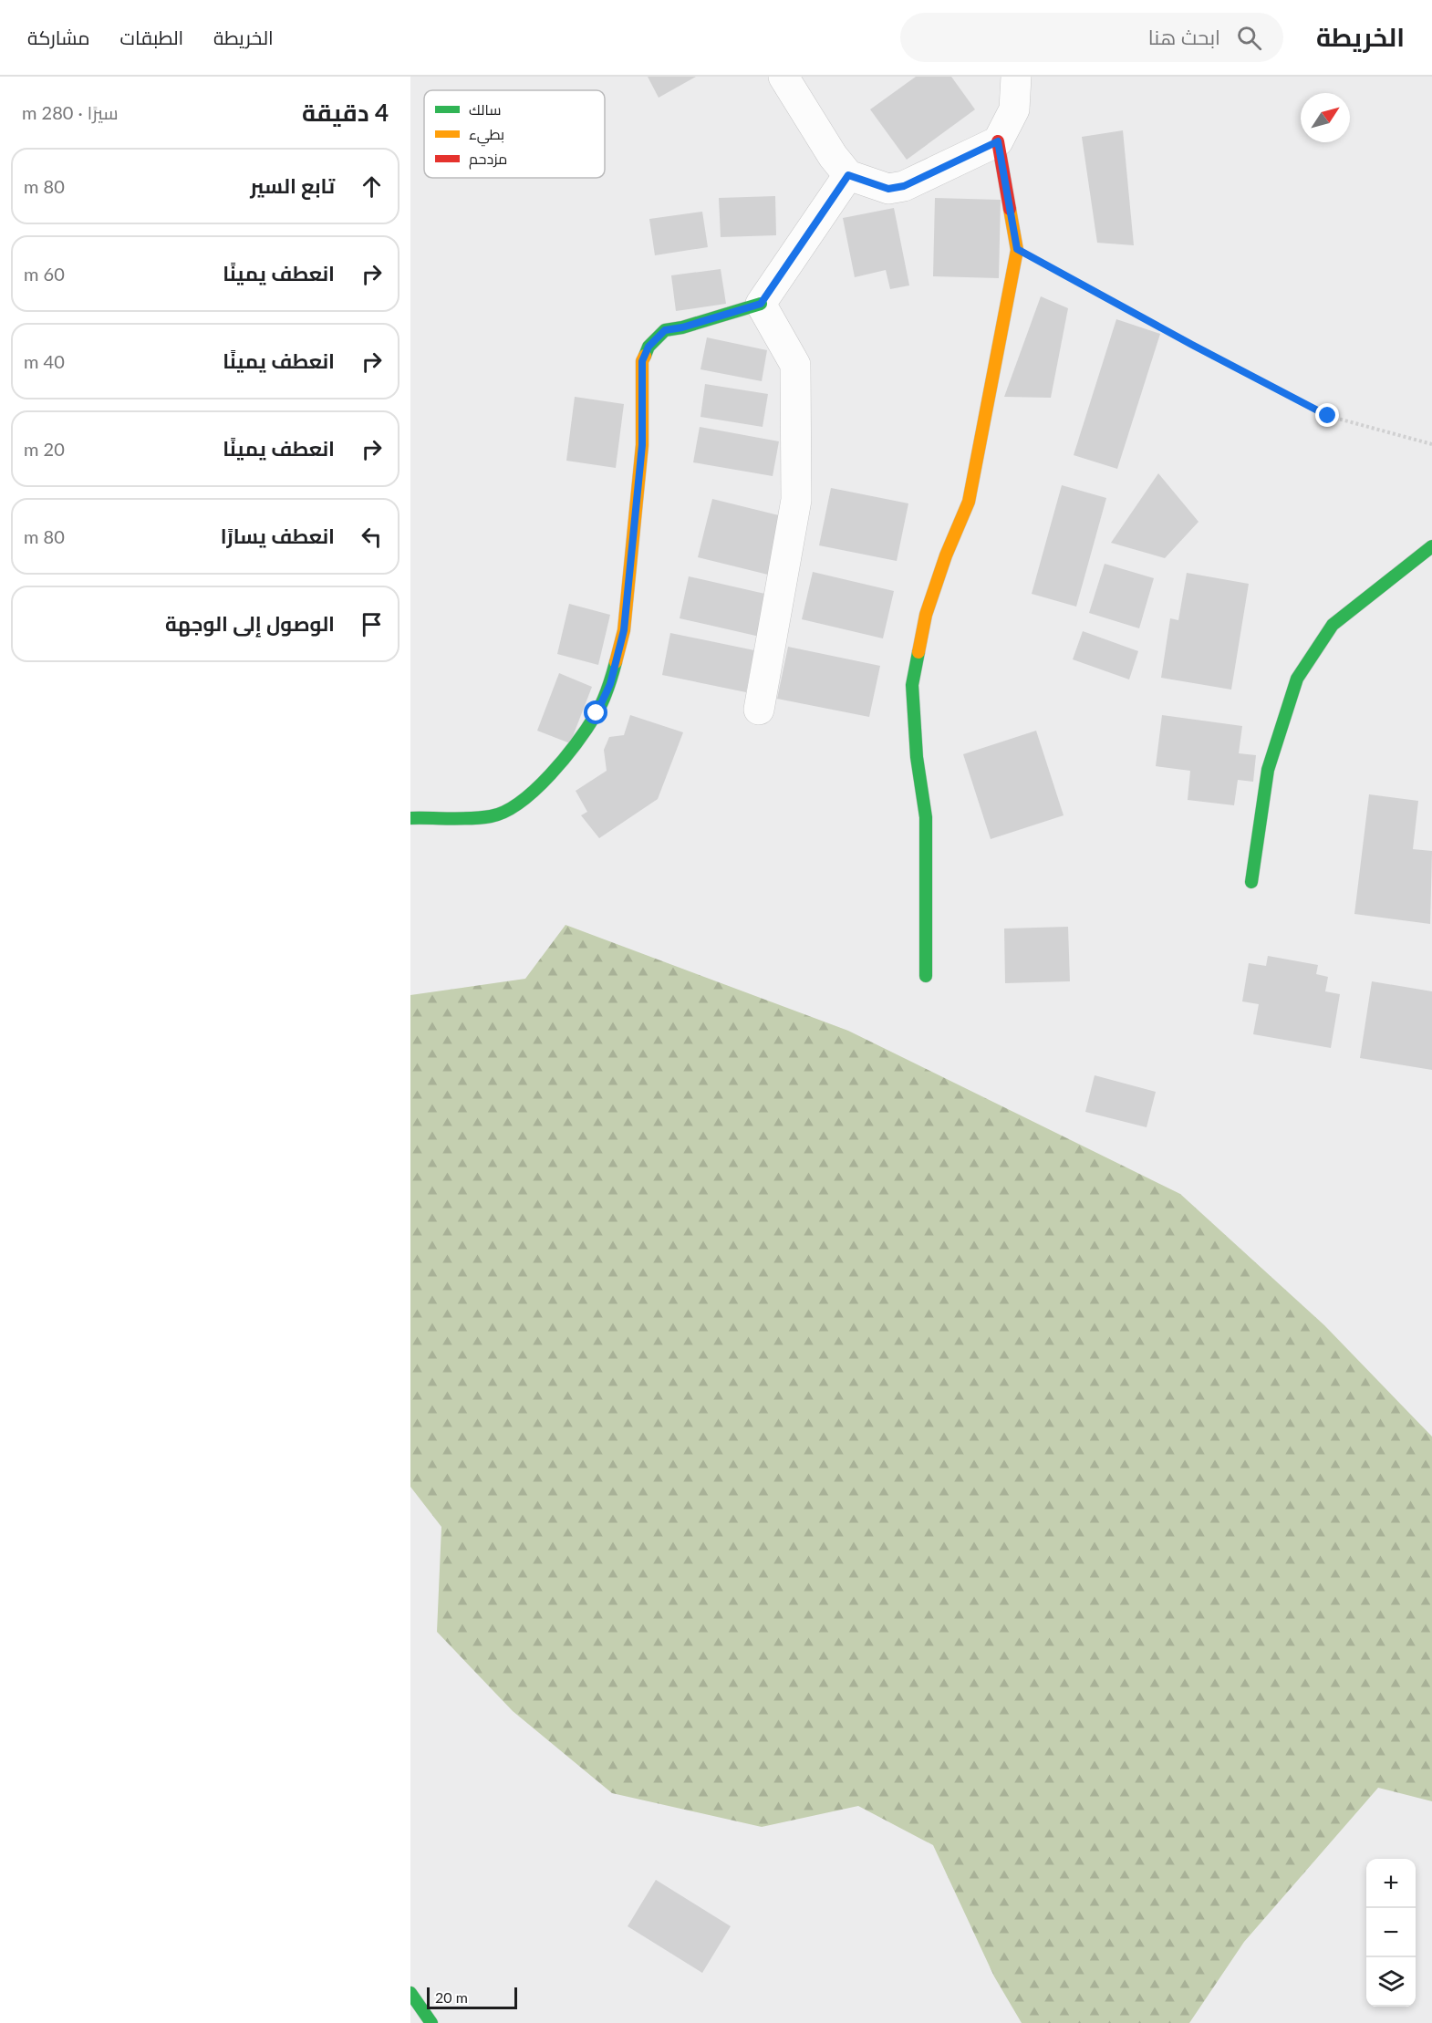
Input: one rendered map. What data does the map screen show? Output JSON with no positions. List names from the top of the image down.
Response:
{
  "legend": ["سالك", "بطيء", "مزدحم"],
  "scale_bar": "20 m",
  "north": "top right",
  "page": {
    "header": "الخريطة",
    "search": "ابحث هنا",
    "nav": ["الخريطة", "الطبقات", "مشاركة"],
    "heading": ["4 دقيقة", "سيرًا · 280 m"],
    "list": [
      ["تابع السير", "80 m"],
      ["انعطف يمينًا", "60 m"],
      ["انعطف يمينًا", "40 m"],
      ["انعطف يمينًا", "20 m"],
      ["انعطف يسارًا", "80 m"],
      "الوصول إلى الوجهة"
    ],
    "map_buttons": ["+", "−"],
    "scale": "20 m"
  }
}
